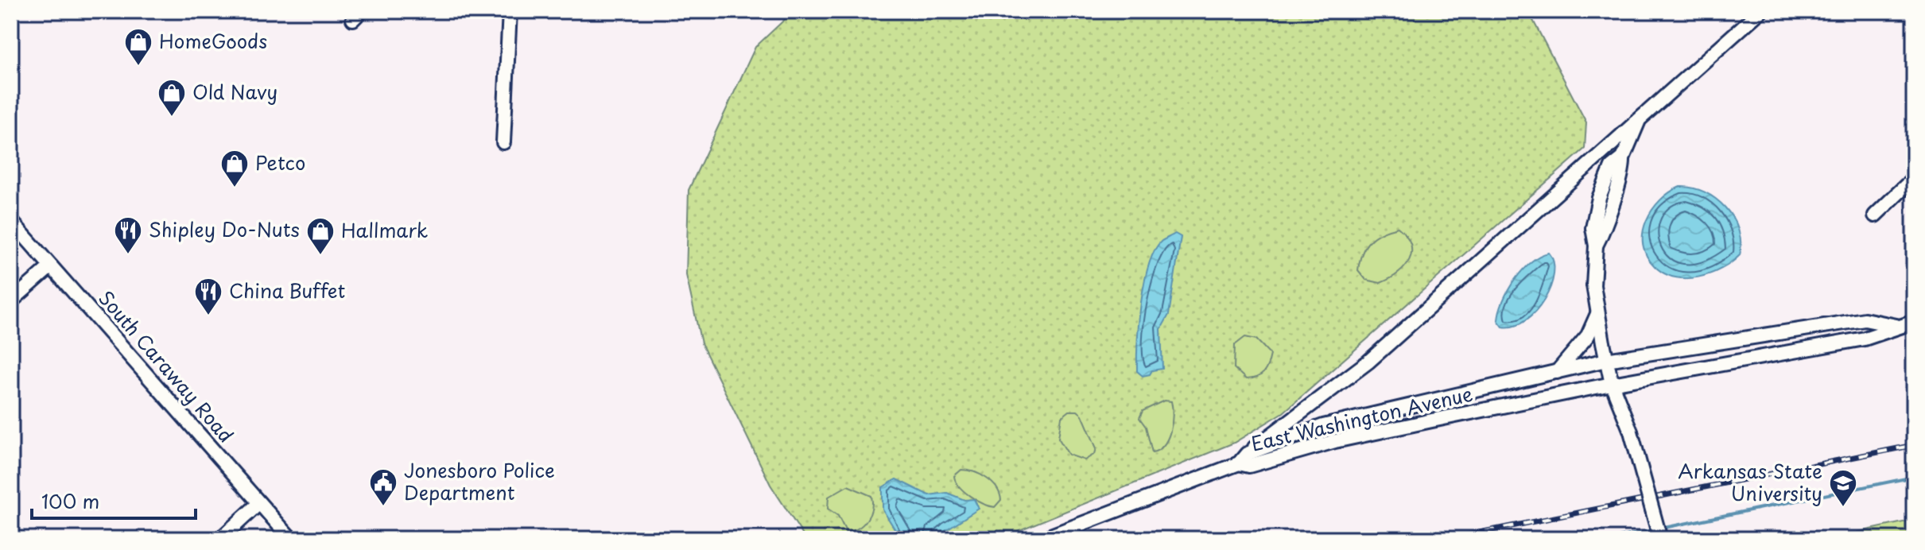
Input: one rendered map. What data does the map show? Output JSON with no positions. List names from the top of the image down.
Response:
{
  "streets": {
    "street": ["South Caraway Road", "East Washington Avenue"]
  },
  "places": {
    "shop": [
      "HomeGoods",
      "Old Navy",
      "Petco",
      "Hallmark"
    ],
    "restaurant": ["Shipley Do-Nuts", "China Buffet"],
    "public building": ["Jonesboro Police Department"],
    "school or university": ["Arkansas State University"]
  },
  "scale_bar": "100 m"
}
